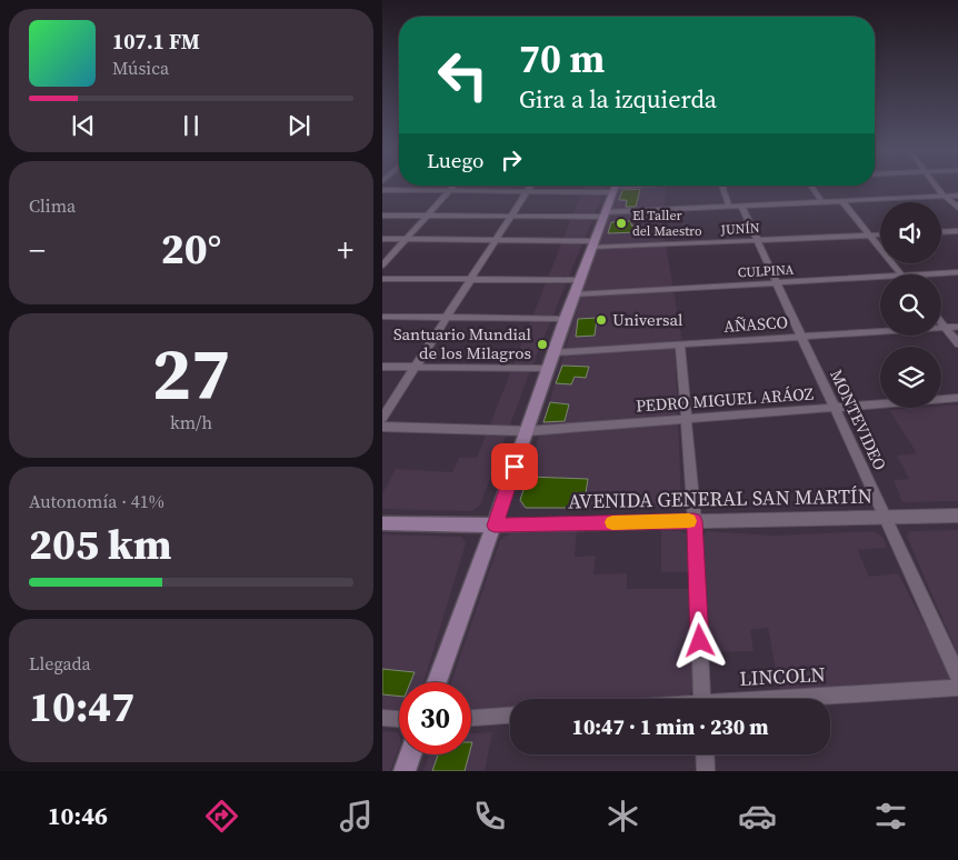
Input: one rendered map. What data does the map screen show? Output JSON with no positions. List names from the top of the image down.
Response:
{
  "streets": {
    "main road": ["AVENIDA GENERAL SAN MARTÍN"],
    "street": [
      "JUNÍN",
      "CULPINA",
      "AÑASCO",
      "PEDRO MIGUEL ARÁOZ",
      "MONTEVIDEO",
      "LINCOLN"
    ]
  },
  "crossings": [
    ["JUNÍN", "MONTEVIDEO"],
    ["CULPINA", "MONTEVIDEO"],
    ["AÑASCO", "MONTEVIDEO"],
    ["PEDRO MIGUEL ARÁOZ", "MONTEVIDEO"],
    ["MONTEVIDEO", "AVENIDA GENERAL SAN MARTÍN"]
  ],
  "places": ["El Taller del Maestro", "Universal", "Santuario Mundial de los Milagros"],
  "page": {
    "turn": ["70 m", "Gira a la izquierda"],
    "song": ["107.1 FM", "Música"],
    "then": "Luego",
    "tile": [
      "Clima",
      ["27", "km/h"],
      ["Autonomía · 41%", "205 km"],
      ["Llegada", "10:47"]
    ],
    "heat": ["−", "20°", "+"],
    "limit": "30",
    "trip": "10:47 · 1 min · 230 m",
    "tabs": "10:46"
  }
}
